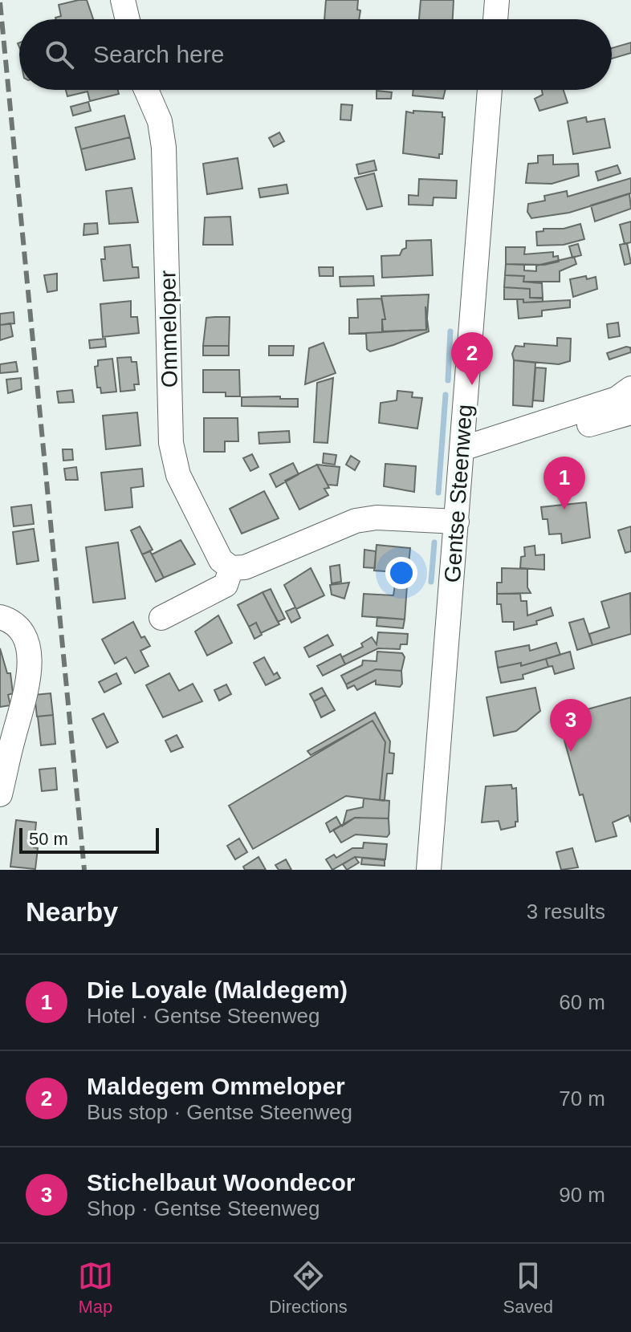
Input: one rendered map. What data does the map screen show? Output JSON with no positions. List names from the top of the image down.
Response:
{
  "streets": {
    "street": ["Ommeloper", "Gentse Steenweg"]
  },
  "scale_bar": "50 m",
  "page": {
    "search": "Search here",
    "pins": ["2", "1", "3"],
    "scale": "50 m",
    "heading": ["Nearby", "3 results"],
    "list": [
      {
        "mark": "1",
        "name": "Die Loyale (Maldegem)",
        "note": "Hotel · Gentse Steenweg",
        "value": "60 m"
      },
      {
        "mark": "2",
        "name": "Maldegem Ommeloper",
        "note": "Bus stop · Gentse Steenweg",
        "value": "70 m"
      },
      {
        "mark": "3",
        "name": "Stichelbaut Woondecor",
        "note": "Shop · Gentse Steenweg",
        "value": "90 m"
      }
    ],
    "nav": ["Map", "Directions", "Saved"]
  }
}
